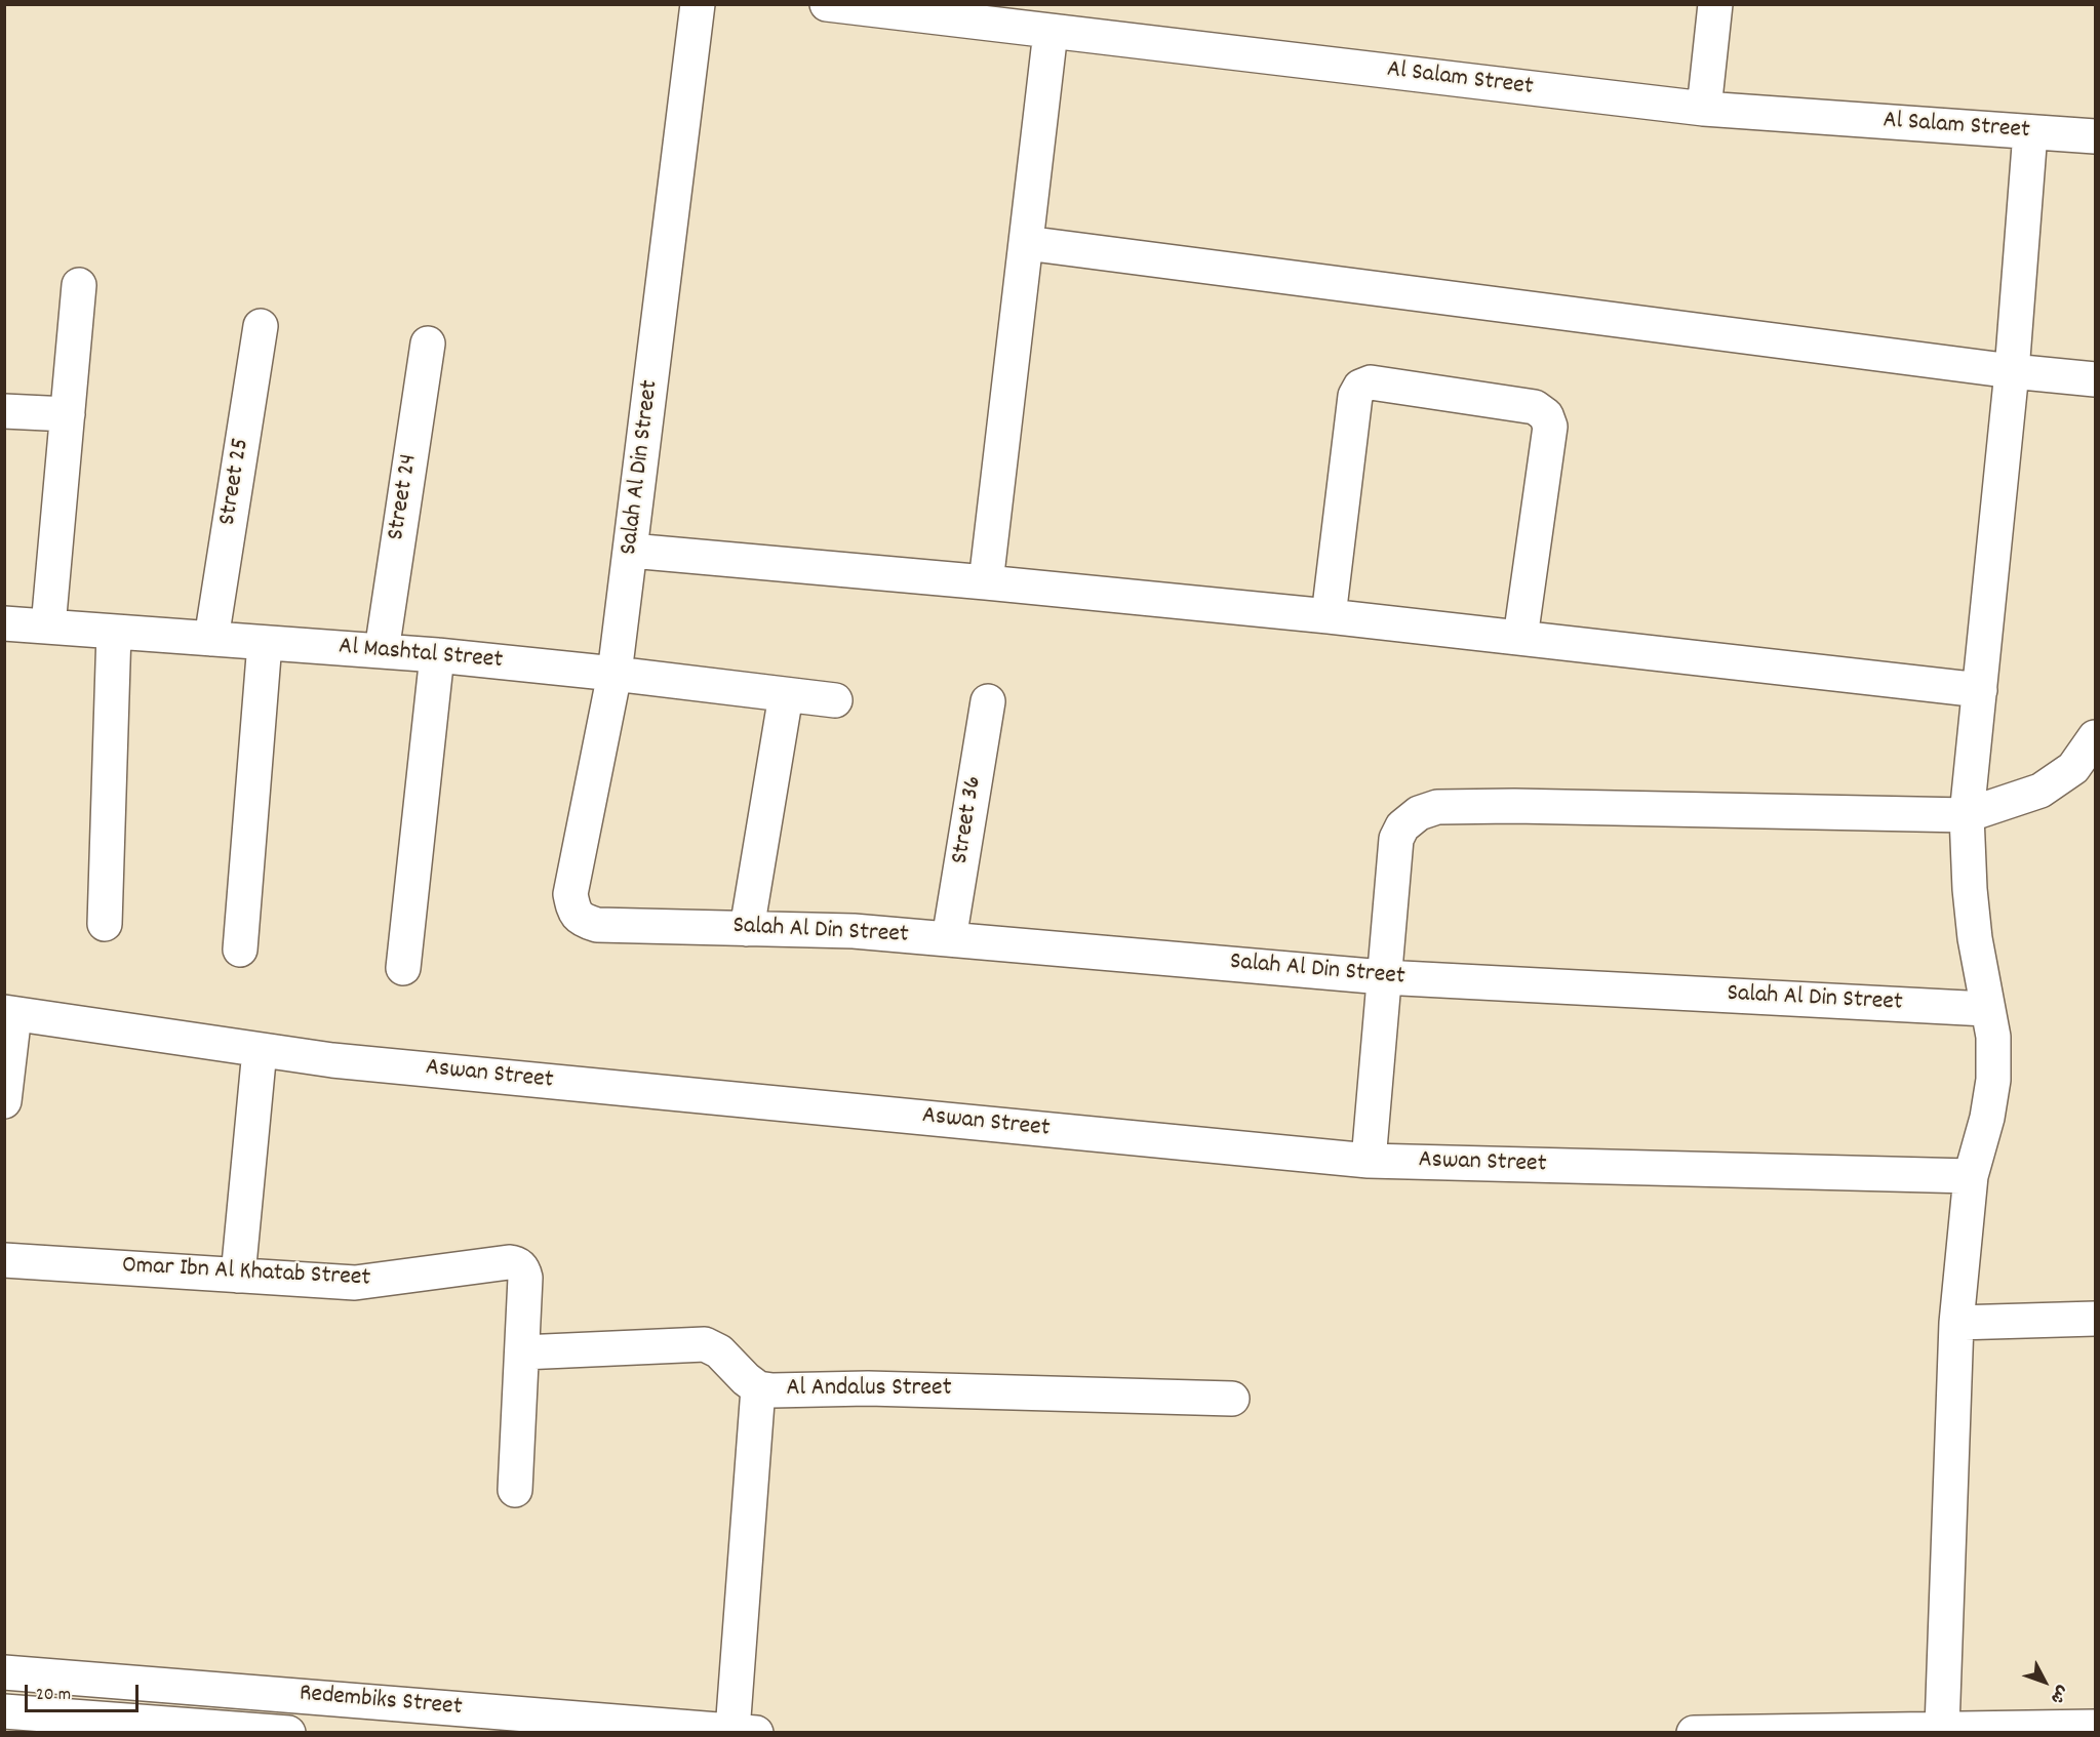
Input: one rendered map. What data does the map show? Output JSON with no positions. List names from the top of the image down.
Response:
{
  "streets": {
    "street": [
      "Al Salam Street",
      "Salah Al Din Street",
      "Street 25",
      "Street 24",
      "Al Mashtal Street",
      "Street 36",
      "Aswan Street",
      "Omar Ibn Al Khatab Street",
      "Al Andalus Street",
      "Redembiks Street"
    ]
  },
  "crossings": [
    ["Salah Al Din Street", "Al Mashtal Street"],
    ["Salah Al Din Street", "Street 36"],
    ["Street 25", "Al Mashtal Street"],
    ["Street 24", "Al Mashtal Street"],
    ["Omar Ibn Al Khatab Street", "Al Andalus Street"]
  ],
  "scale_bar": "20 m",
  "north": "bottom right"
}
